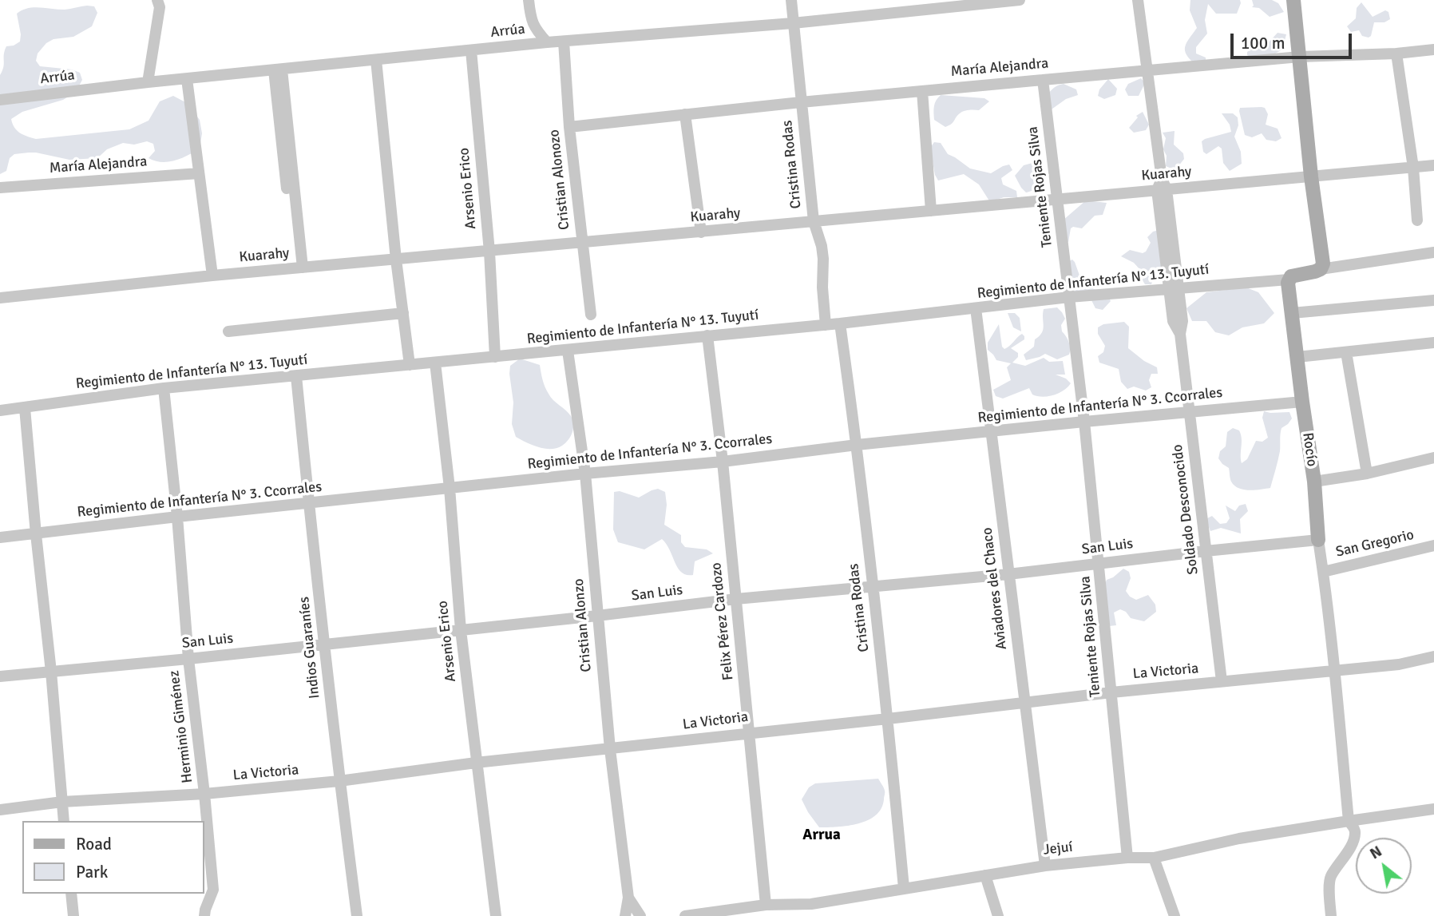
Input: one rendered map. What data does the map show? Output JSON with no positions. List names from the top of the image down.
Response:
{
  "streets": {
    "main road": ["Rocío"],
    "street": [
      "Arrúa",
      "María Alejandra",
      "Cristina Rodas",
      "Kuarahy",
      "Cristian Alonozo",
      "Teniente Rojas Silva",
      "Arsenio Erico",
      "Regimiento de Infantería N° 13. Tuyutí",
      "Regimiento de Infantería N° 3. Ccorrales",
      "Soldado Desconocido",
      "San Gregorio",
      "San Luis",
      "Aviadores del Chaco",
      "Felix Pérez Cardozo",
      "Cristian Alonzo",
      "Indios Guaraníes",
      "La Victoria",
      "Herminio Giménez",
      "Jejuí"
    ]
  },
  "crossings": [
    ["Arrúa", "Cristina Rodas"],
    ["Arrúa", "Cristian Alonozo"],
    ["Arrúa", "Arsenio Erico"],
    ["María Alejandra", "Cristina Rodas"],
    ["María Alejandra", "Cristian Alonozo"],
    ["María Alejandra", "Teniente Rojas Silva"],
    ["María Alejandra", "Soldado Desconocido"],
    ["Cristina Rodas", "Kuarahy"],
    ["Cristina Rodas", "Regimiento de Infantería N° 13. Tuyutí"],
    ["Cristina Rodas", "Regimiento de Infantería N° 3. Ccorrales"],
    ["Cristina Rodas", "San Luis"],
    ["Cristina Rodas", "La Victoria"],
    ["Cristina Rodas", "Jejuí"],
    ["Kuarahy", "Cristian Alonozo"],
    ["Kuarahy", "Teniente Rojas Silva"],
    ["Kuarahy", "Arsenio Erico"],
    ["Kuarahy", "Soldado Desconocido"],
    ["Teniente Rojas Silva", "Regimiento de Infantería N° 13. Tuyutí"],
    ["Teniente Rojas Silva", "Regimiento de Infantería N° 3. Ccorrales"],
    ["Teniente Rojas Silva", "San Luis"],
    ["Teniente Rojas Silva", "La Victoria"],
    ["Teniente Rojas Silva", "Jejuí"],
    ["Arsenio Erico", "Regimiento de Infantería N° 13. Tuyutí"],
    ["Arsenio Erico", "Regimiento de Infantería N° 3. Ccorrales"],
    ["Arsenio Erico", "San Luis"],
    ["Arsenio Erico", "La Victoria"],
    ["Regimiento de Infantería N° 13. Tuyutí", "Rocío"],
    ["Regimiento de Infantería N° 13. Tuyutí", "Soldado Desconocido"],
    ["Regimiento de Infantería N° 13. Tuyutí", "Aviadores del Chaco"],
    ["Regimiento de Infantería N° 13. Tuyutí", "Felix Pérez Cardozo"],
    ["Regimiento de Infantería N° 13. Tuyutí", "Cristian Alonzo"],
    ["Regimiento de Infantería N° 13. Tuyutí", "Indios Guaraníes"],
    ["Regimiento de Infantería N° 13. Tuyutí", "Herminio Giménez"],
    ["Regimiento de Infantería N° 3. Ccorrales", "Rocío"],
    ["Regimiento de Infantería N° 3. Ccorrales", "Soldado Desconocido"],
    ["Regimiento de Infantería N° 3. Ccorrales", "Aviadores del Chaco"],
    ["Regimiento de Infantería N° 3. Ccorrales", "Felix Pérez Cardozo"],
    ["Regimiento de Infantería N° 3. Ccorrales", "Cristian Alonzo"],
    ["Regimiento de Infantería N° 3. Ccorrales", "Indios Guaraníes"],
    ["Regimiento de Infantería N° 3. Ccorrales", "Herminio Giménez"],
    ["Rocío", "San Gregorio"],
    ["Rocío", "San Luis"],
    ["Rocío", "La Victoria"],
    ["Rocío", "Jejuí"],
    ["Soldado Desconocido", "San Luis"],
    ["Soldado Desconocido", "La Victoria"],
    ["San Luis", "Aviadores del Chaco"],
    ["San Luis", "Felix Pérez Cardozo"],
    ["San Luis", "Cristian Alonzo"],
    ["San Luis", "Indios Guaraníes"],
    ["San Luis", "Herminio Giménez"],
    ["Aviadores del Chaco", "La Victoria"],
    ["Aviadores del Chaco", "Jejuí"],
    ["Felix Pérez Cardozo", "La Victoria"],
    ["Felix Pérez Cardozo", "Jejuí"],
    ["Cristian Alonzo", "La Victoria"],
    ["Indios Guaraníes", "La Victoria"],
    ["La Victoria", "Herminio Giménez"]
  ],
  "districts": ["Arrua"],
  "legend": ["Road", "Park"],
  "scale_bar": "100 m",
  "north": "top left"
}
